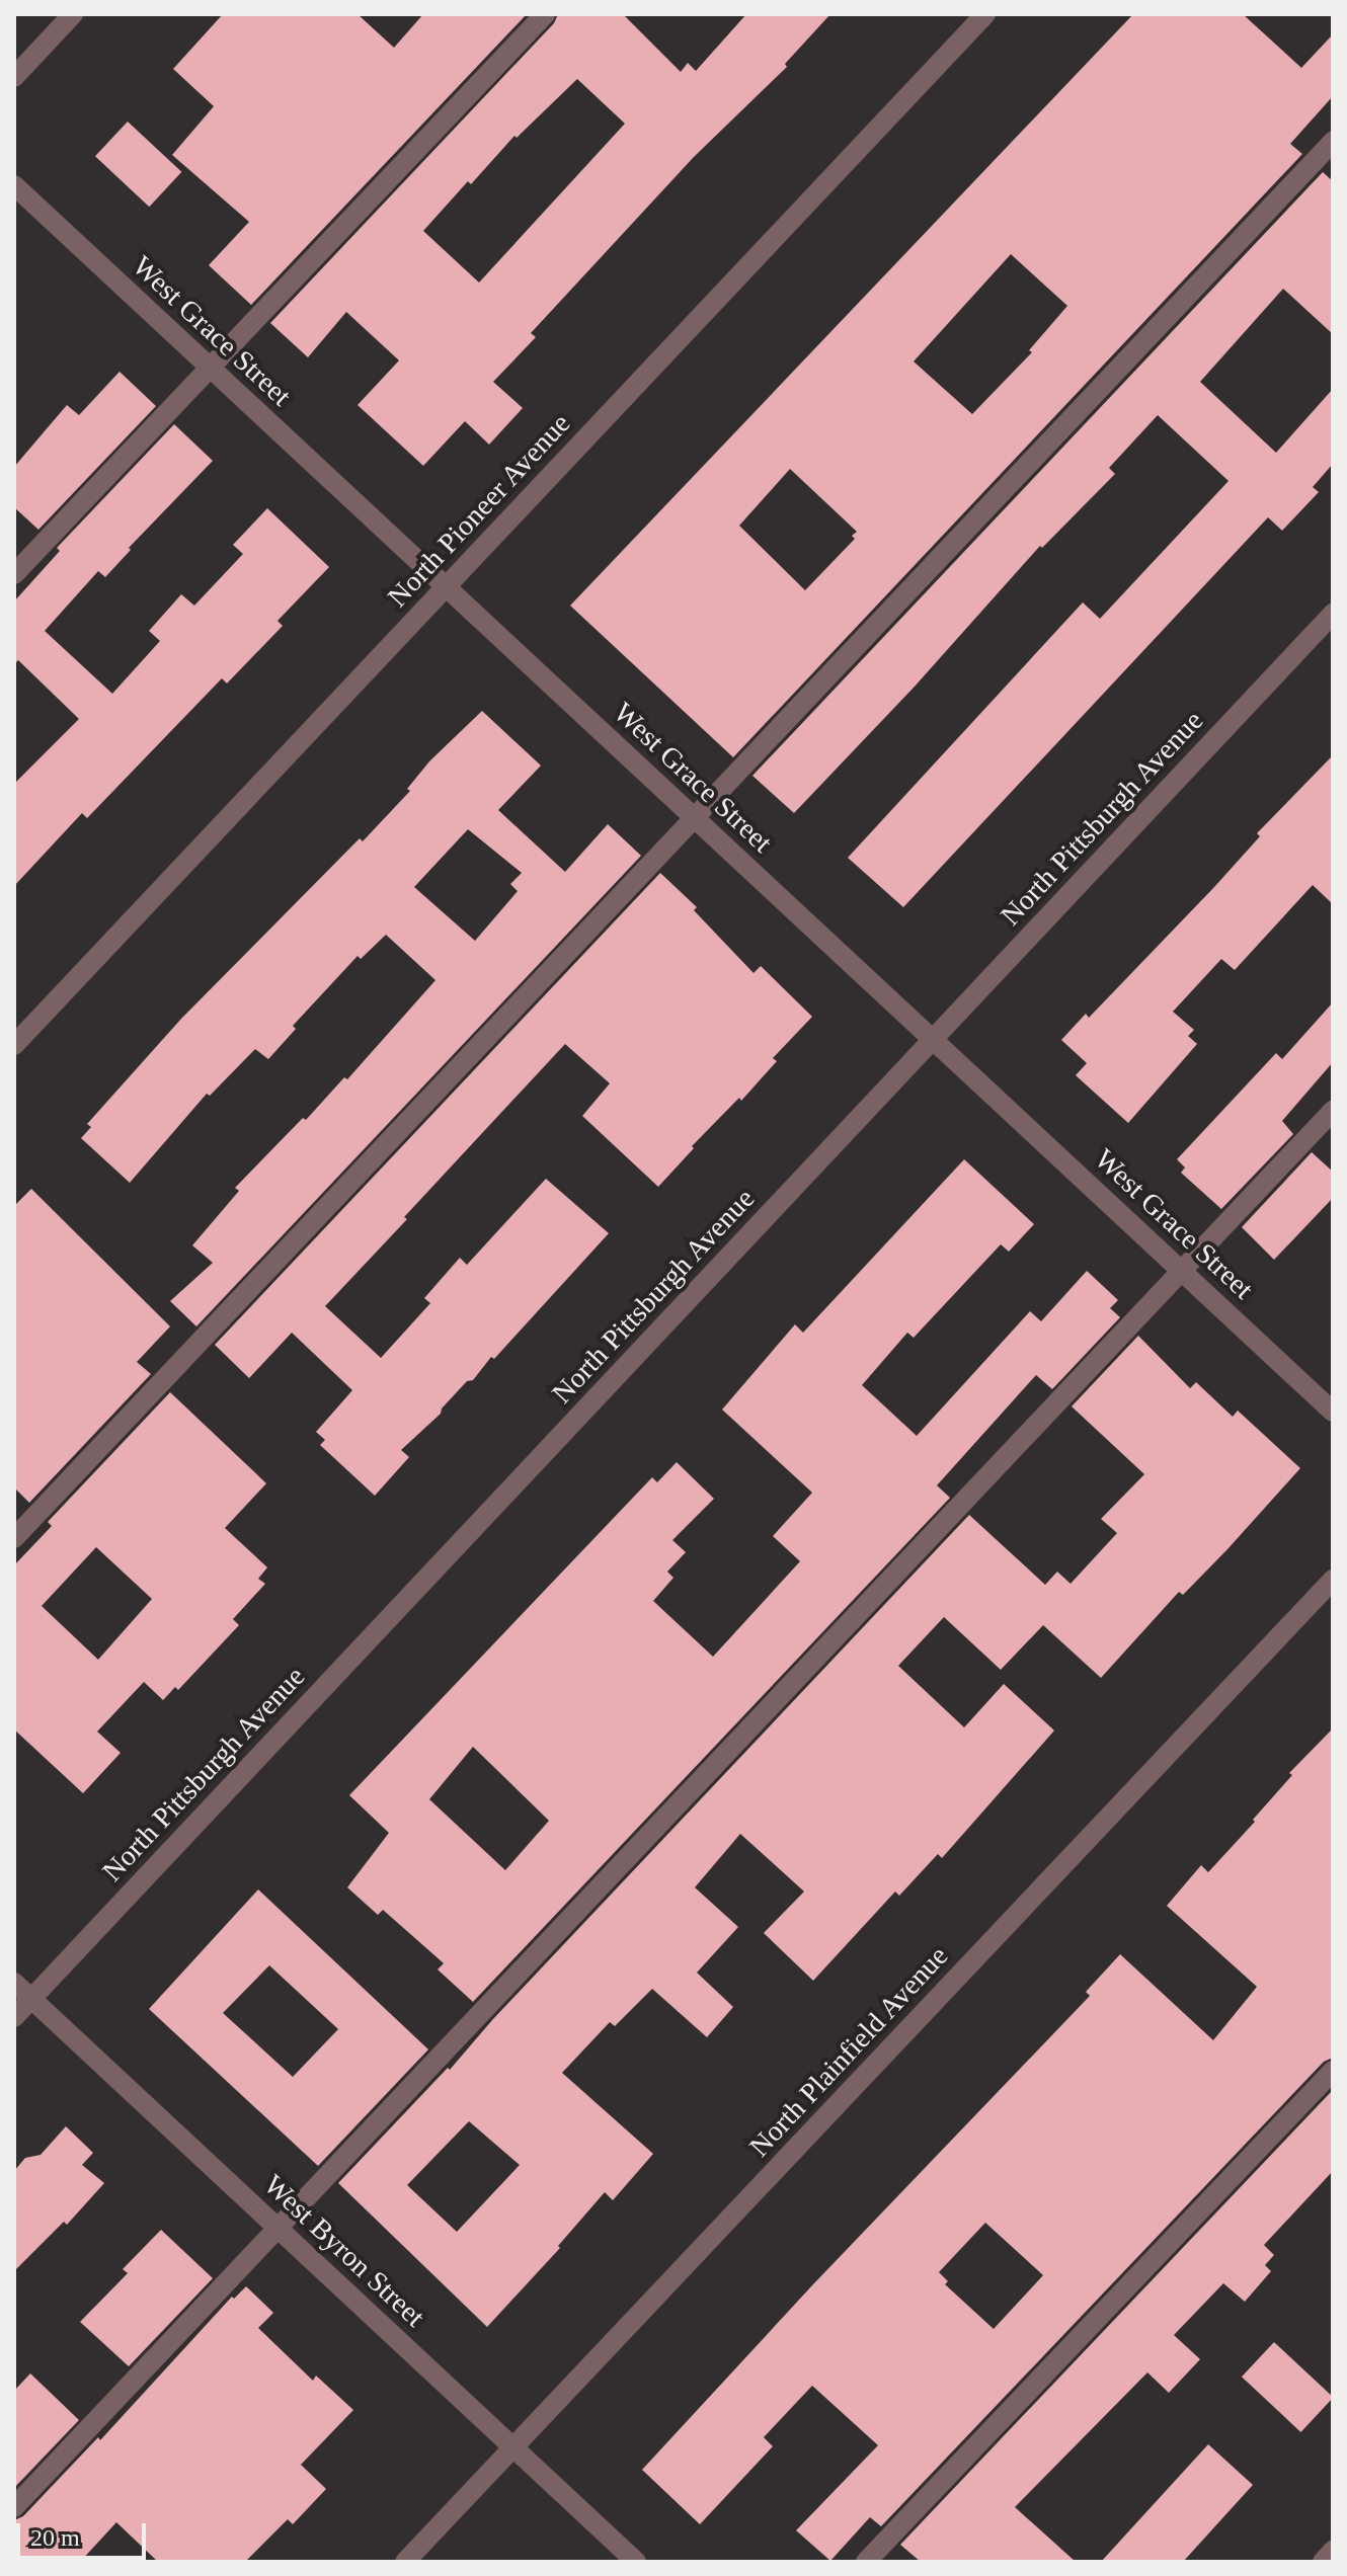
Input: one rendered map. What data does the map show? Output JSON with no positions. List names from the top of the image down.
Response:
{
  "streets": {
    "street": [
      "West Grace Street",
      "North Pioneer Avenue",
      "North Pittsburgh Avenue",
      "North Plainfield Avenue",
      "West Byron Street"
    ]
  },
  "crossings": [
    ["West Grace Street", "North Pioneer Avenue"],
    ["West Grace Street", "North Pittsburgh Avenue"],
    ["North Pittsburgh Avenue", "West Byron Street"],
    ["North Plainfield Avenue", "West Byron Street"]
  ],
  "scale_bar": "20 m"
}
